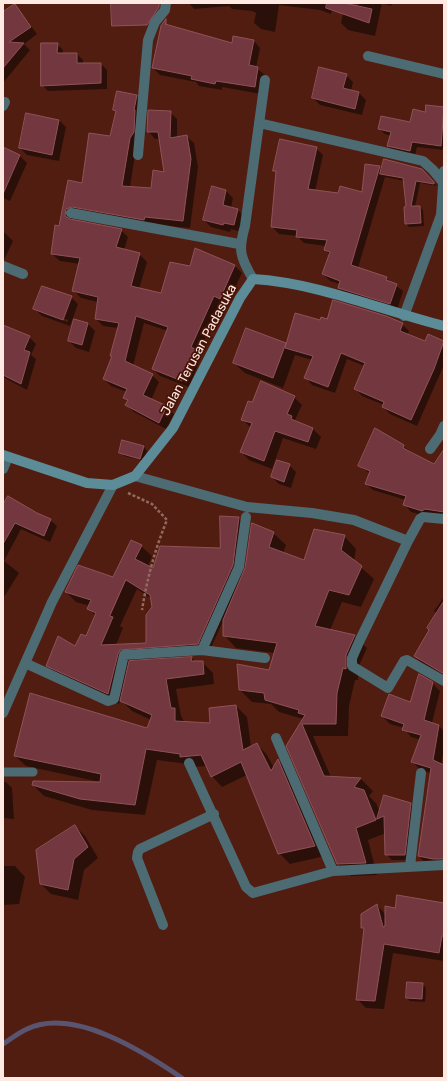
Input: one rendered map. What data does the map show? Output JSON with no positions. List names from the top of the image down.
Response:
{
  "streets": {
    "street": ["Jalan Terusan Padasuka"]
  }
}
